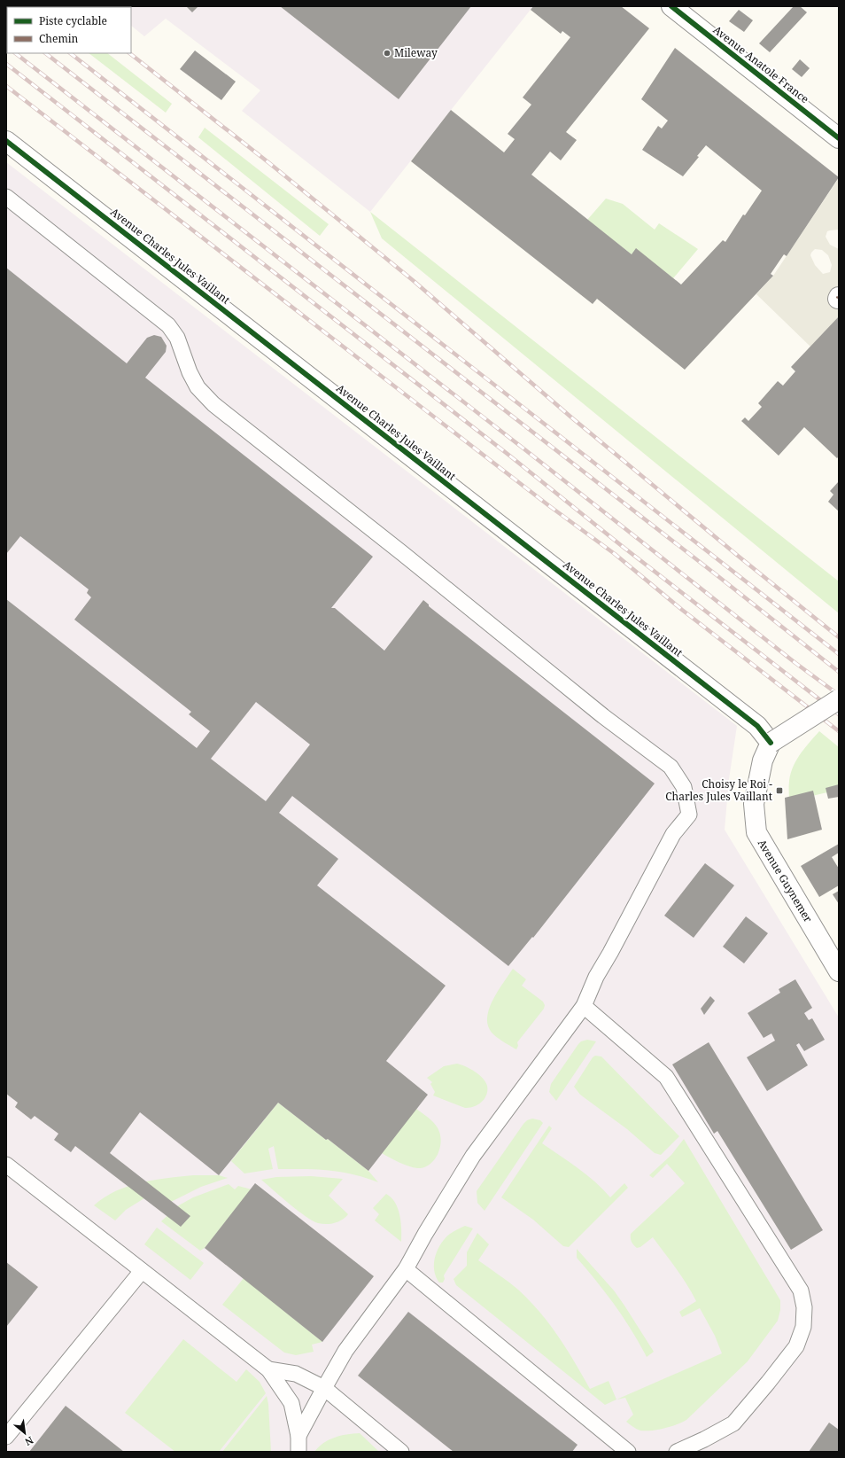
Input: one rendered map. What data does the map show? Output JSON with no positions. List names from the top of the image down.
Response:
{
  "streets": {
    "street": ["Avenue Anatole France", "Avenue Charles Jules Vaillant", "Avenue Guynemer"]
  },
  "crossings": [
    ["Avenue Charles Jules Vaillant", "Avenue Guynemer"]
  ],
  "places": {
    "other": ["Mileway"],
    "transit": ["Choisy le Roi - Charles Jules Vaillant"]
  },
  "legend": ["Piste cyclable", "Chemin"],
  "north": "bottom right"
}
